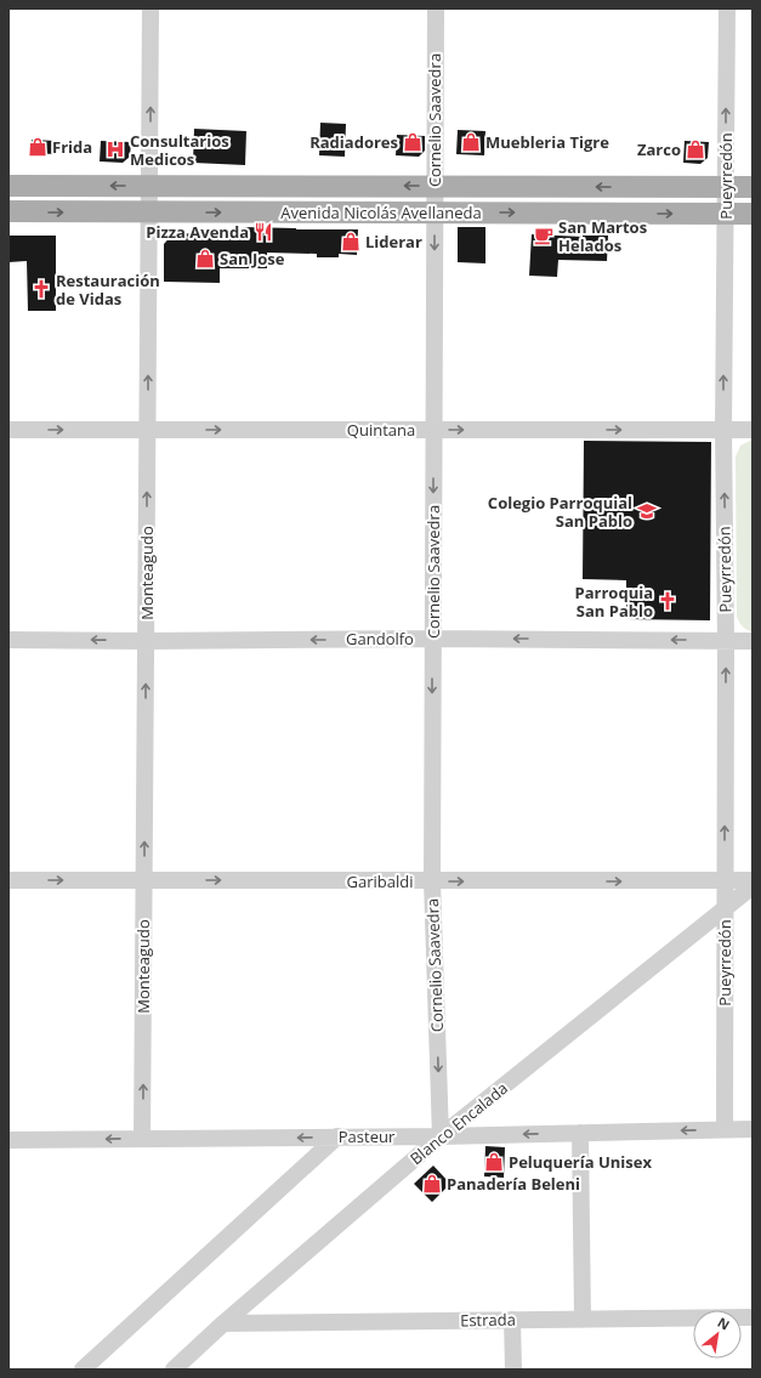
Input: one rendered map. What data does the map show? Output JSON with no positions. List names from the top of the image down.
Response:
{
  "streets": {
    "main road": ["Avenida Nicolás Avellaneda"],
    "street": [
      "Cornelio Saavedra",
      "Pueyrredón",
      "Quintana",
      "Monteagudo",
      "Gandolfo",
      "Garibaldi",
      "Blanco Encalada",
      "Pasteur",
      "Estrada"
    ]
  },
  "crossings": [
    ["Cornelio Saavedra", "Avenida Nicolás Avellaneda"],
    ["Cornelio Saavedra", "Quintana"],
    ["Cornelio Saavedra", "Gandolfo"],
    ["Cornelio Saavedra", "Garibaldi"],
    ["Cornelio Saavedra", "Blanco Encalada"],
    ["Cornelio Saavedra", "Pasteur"],
    ["Pueyrredón", "Avenida Nicolás Avellaneda"],
    ["Pueyrredón", "Quintana"],
    ["Pueyrredón", "Gandolfo"],
    ["Pueyrredón", "Garibaldi"],
    ["Pueyrredón", "Blanco Encalada"],
    ["Pueyrredón", "Pasteur"],
    ["Avenida Nicolás Avellaneda", "Monteagudo"],
    ["Quintana", "Monteagudo"],
    ["Monteagudo", "Gandolfo"],
    ["Monteagudo", "Garibaldi"],
    ["Monteagudo", "Pasteur"],
    ["Blanco Encalada", "Pasteur"],
    ["Blanco Encalada", "Estrada"]
  ],
  "one_way": [
    "Cornelio Saavedra",
    "Pueyrredón",
    "Quintana",
    "Monteagudo",
    "Gandolfo",
    "Garibaldi",
    "Pasteur"
  ],
  "places": {
    "shop": [
      "Radiadores",
      "Muebleria Tigre",
      "Frida",
      "Zarco",
      "Liderar",
      "San Jose",
      "Peluquería Unisex",
      "Panadería Beleni"
    ],
    "hospital": ["Consultarios Medicos"],
    "restaurant": ["Pizza Avenda"],
    "cafe": ["San Martos Helados"],
    "church": ["Restauración de Vidas", "Parroquia San Pablo"],
    "school or university": ["Colegio Parroquial San Pablo"]
  },
  "north": "top right"
}
